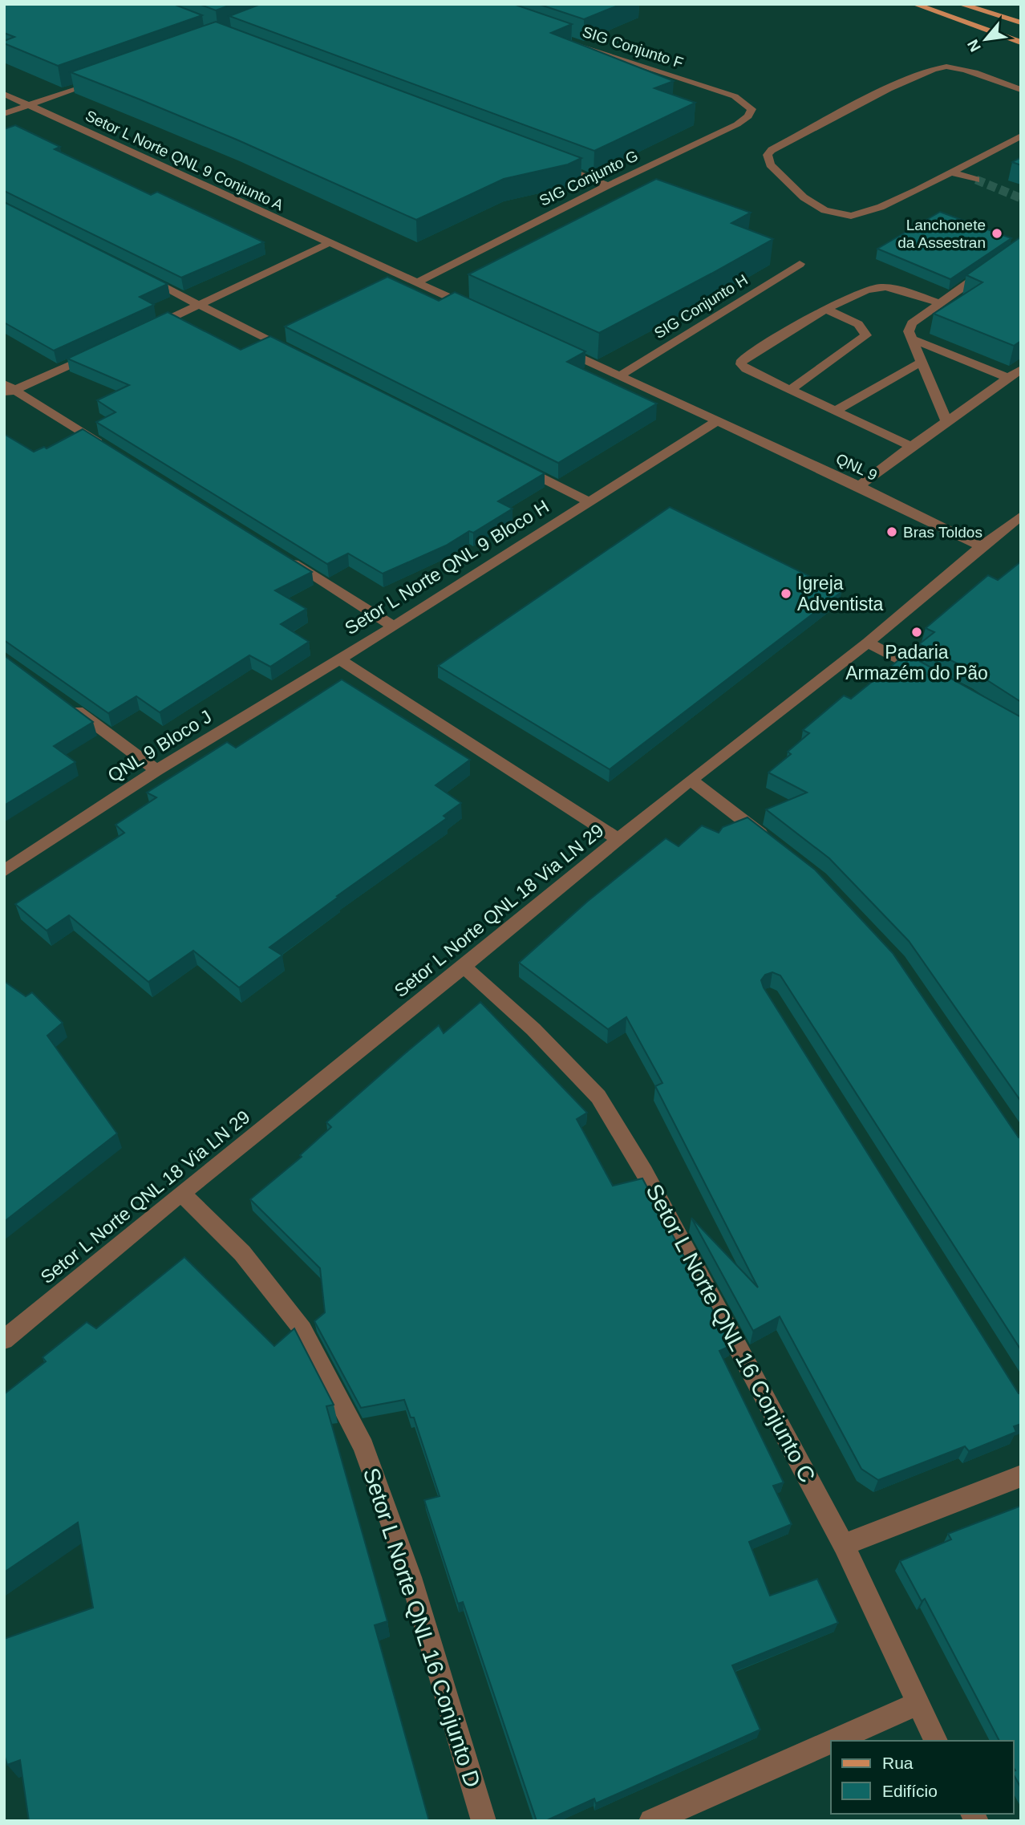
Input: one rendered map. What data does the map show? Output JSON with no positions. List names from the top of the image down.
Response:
{
  "streets": {
    "street": [
      "SIG Conjunto F",
      "Setor L Norte QNL 9 Conjunto A",
      "SIG Conjunto G",
      "SIG Conjunto H",
      "QNL 9",
      "Setor L Norte QNL 9 Bloco H",
      "QNL 9 Bloco J",
      "Setor L Norte QNL 18 Via LN 29",
      "Setor L Norte QNL 16 Conjunto C",
      "Setor L Norte QNL 16 Conjunto D"
    ]
  },
  "crossings": [
    ["SIG Conjunto F", "SIG Conjunto G"],
    ["Setor L Norte QNL 9 Conjunto A", "SIG Conjunto G"],
    ["SIG Conjunto H", "QNL 9"],
    ["QNL 9", "Setor L Norte QNL 9 Bloco H"],
    ["QNL 9", "Setor L Norte QNL 18 Via LN 29"],
    ["Setor L Norte QNL 9 Bloco H", "QNL 9 Bloco J"],
    ["Setor L Norte QNL 9 Bloco H", "Setor L Norte QNL 18 Via LN 29"],
    ["Setor L Norte QNL 18 Via LN 29", "Setor L Norte QNL 16 Conjunto C"],
    ["Setor L Norte QNL 18 Via LN 29", "Setor L Norte QNL 16 Conjunto D"]
  ],
  "places": [
    "Lanchonete da Assestran",
    "Bras Toldos",
    "Igreja Adventista",
    "Padaria Armazém do Pão"
  ],
  "legend": ["Rua", "Edifício"],
  "north": "bottom left"
}
